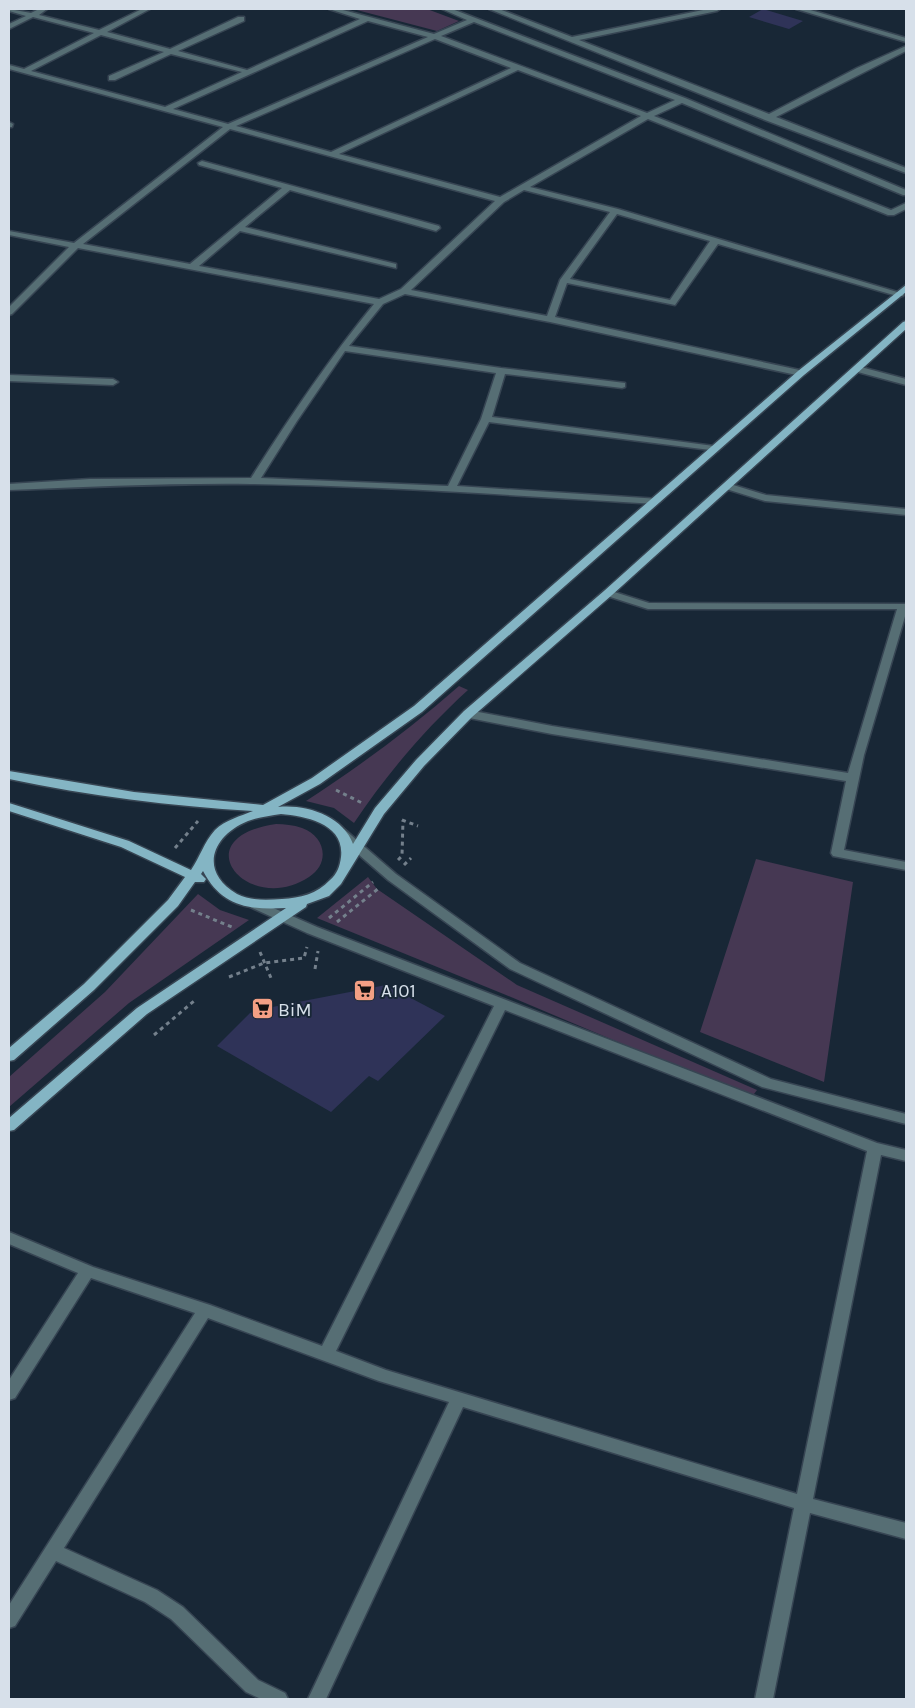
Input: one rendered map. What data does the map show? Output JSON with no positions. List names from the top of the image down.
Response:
{
  "places": {
    "supermarket": ["A101", "BiM"]
  }
}
